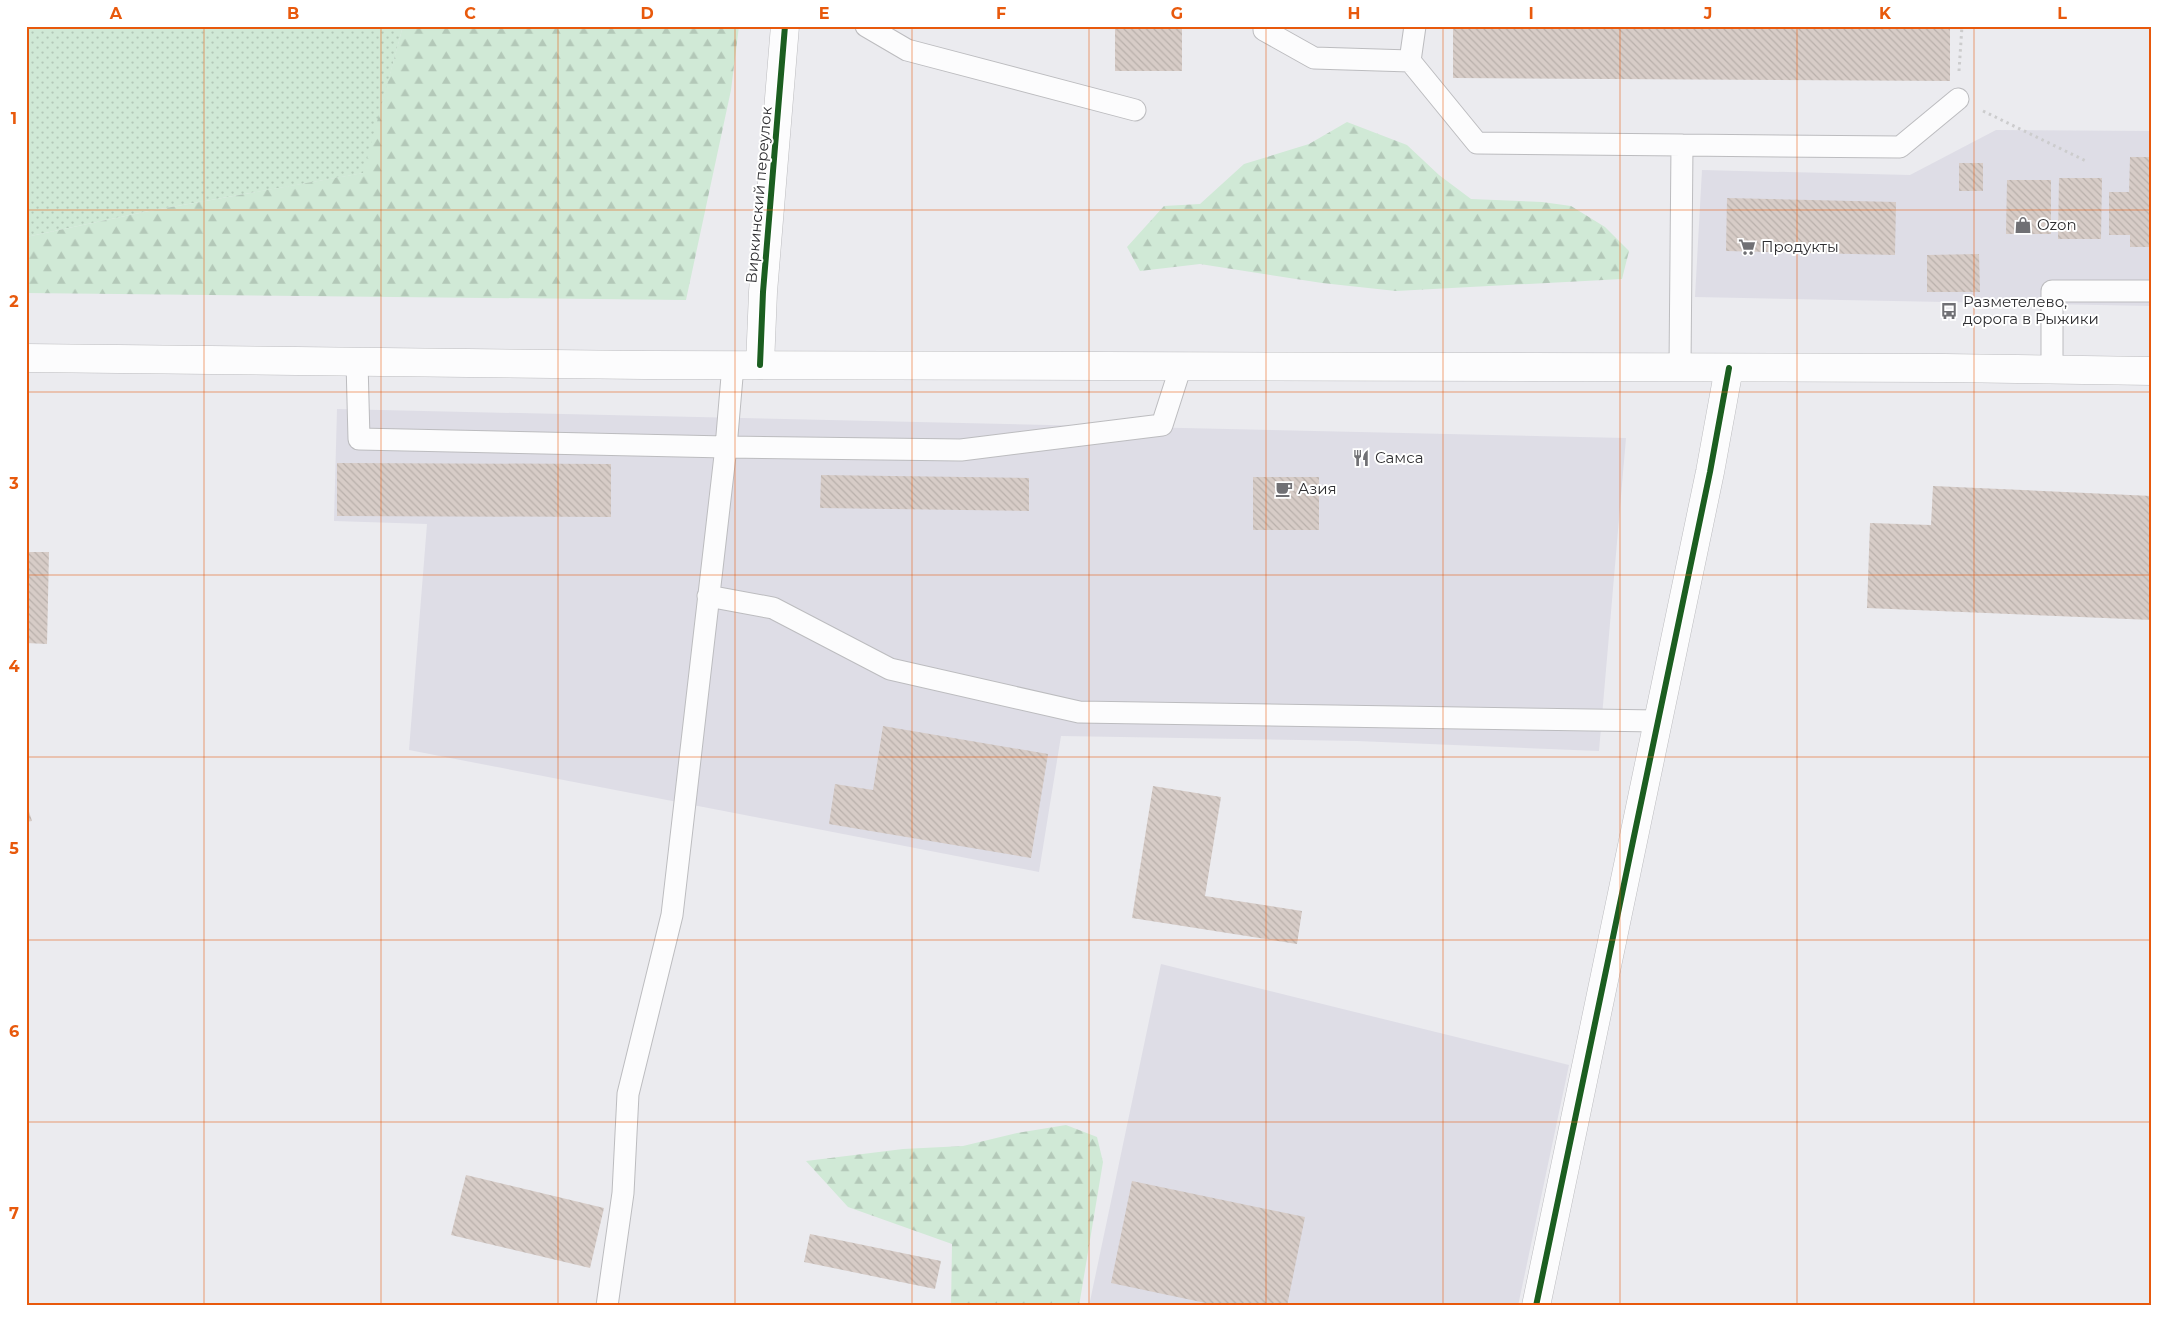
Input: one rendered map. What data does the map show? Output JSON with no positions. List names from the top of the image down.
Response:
{
  "streets": {
    "main road": ["Виркинский переулок"]
  },
  "places": {
    "shop": ["Ozon"],
    "supermarket": ["Продукты"],
    "bus stop": ["Разметелево, дорога в Рыжики"],
    "restaurant": ["Самса"],
    "cafe": ["Азия"]
  },
  "grid": {
    "columns": [
      "A",
      "B",
      "C",
      "D",
      "E",
      "F",
      "G",
      "H",
      "I",
      "J",
      "K",
      "L"
    ],
    "rows": [
      "1",
      "2",
      "3",
      "4",
      "5",
      "6",
      "7"
    ]
  }
}
